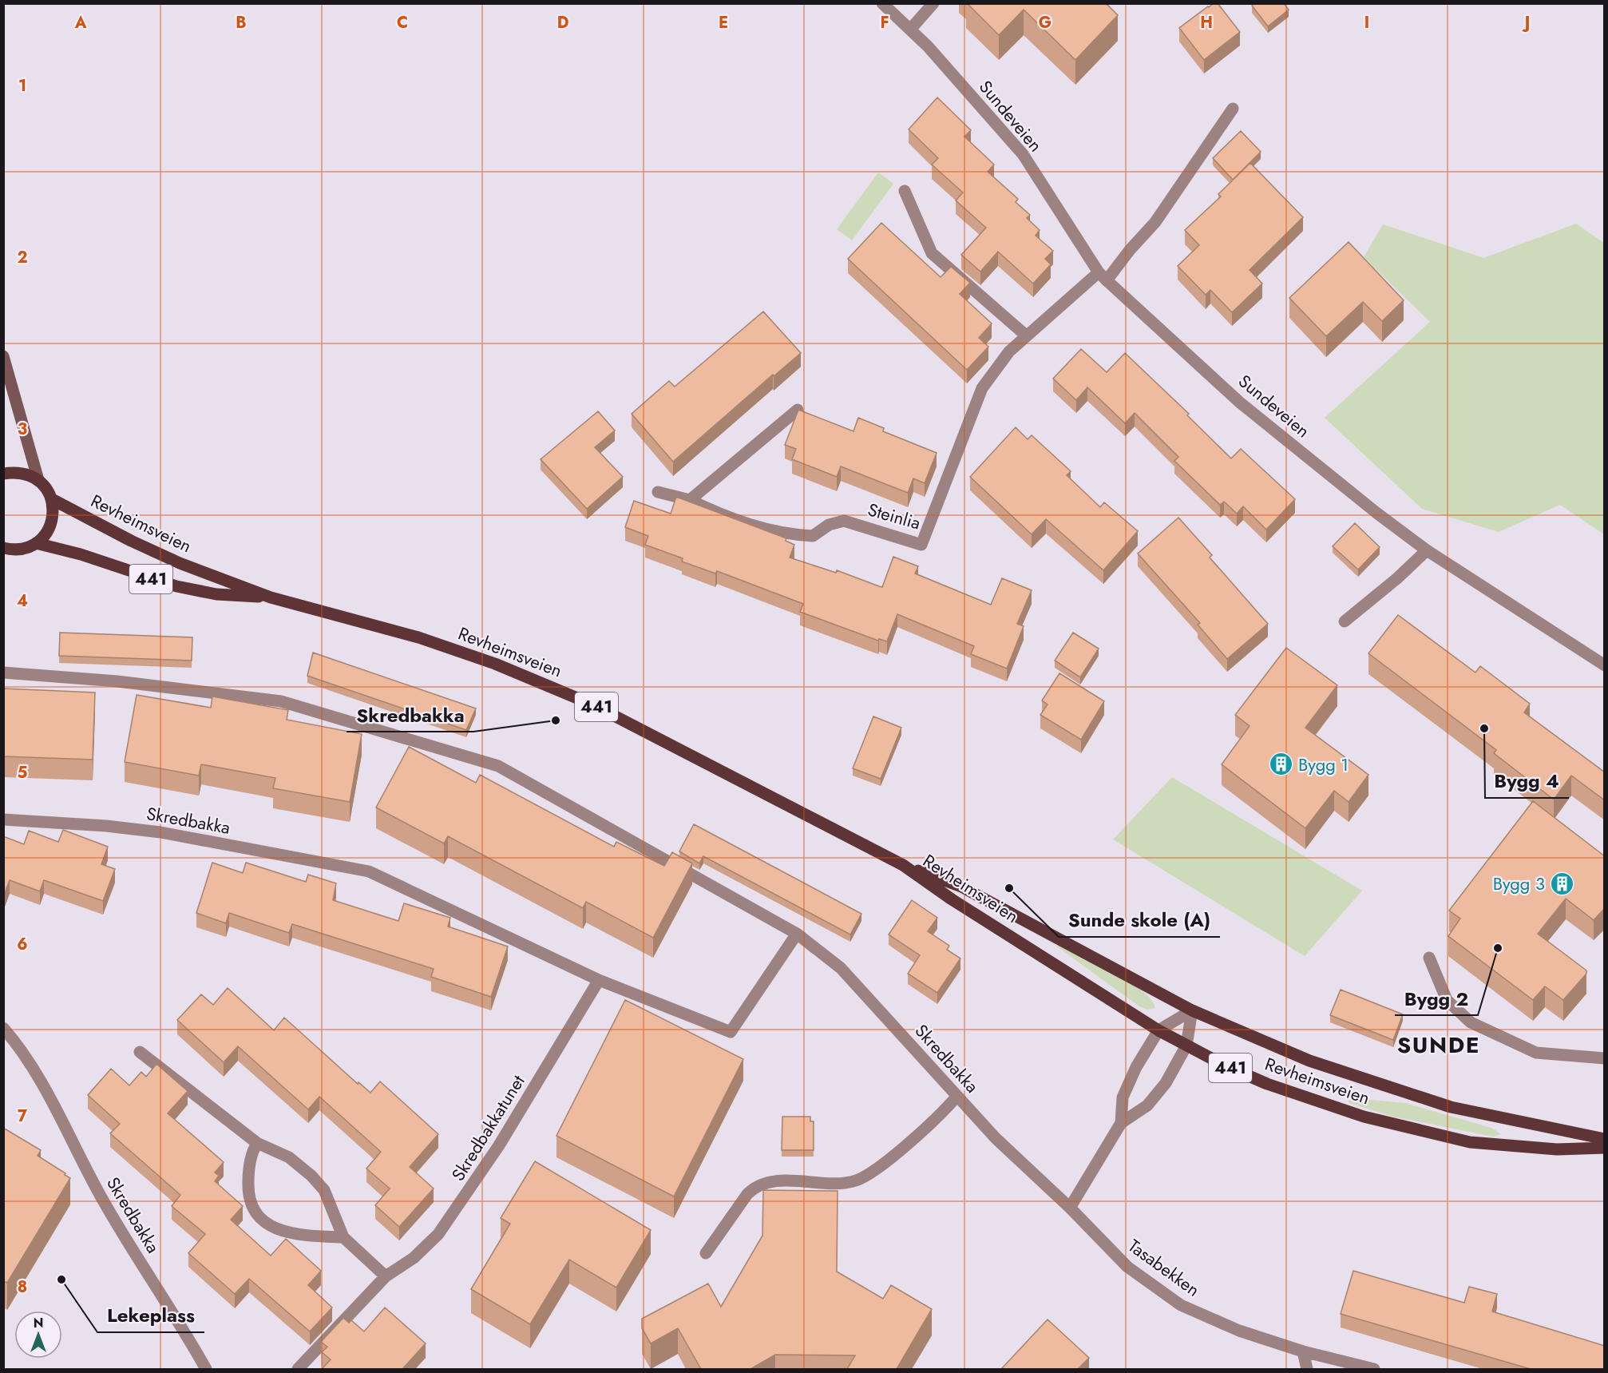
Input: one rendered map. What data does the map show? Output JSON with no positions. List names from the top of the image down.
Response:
{
  "streets": {
    "main road": ["Revheimsveien", "441"],
    "street": [
      "Sundeveien",
      "Steinlia",
      "Skredbakka",
      "Skredbakkatunet",
      "Tasabekken"
    ]
  },
  "crossings": [
    ["Sundeveien", "Steinlia"],
    ["Revheimsveien", "441"],
    ["Skredbakka", "Skredbakkatunet"],
    ["Skredbakka", "Tasabekken"]
  ],
  "districts": ["SUNDE"],
  "places": {
    "other": [
      "Skredbakka",
      "Bygg 4",
      "Sunde skole (A)",
      "Bygg 2",
      "Lekeplass"
    ],
    "building": ["Bygg 1", "Bygg 3"]
  },
  "north": "top",
  "grid": {
    "columns": [
      "A",
      "B",
      "C",
      "D",
      "E",
      "F",
      "G",
      "H",
      "I",
      "J"
    ],
    "rows": [
      "1",
      "2",
      "3",
      "4",
      "5",
      "6",
      "7",
      "8"
    ]
  }
}
